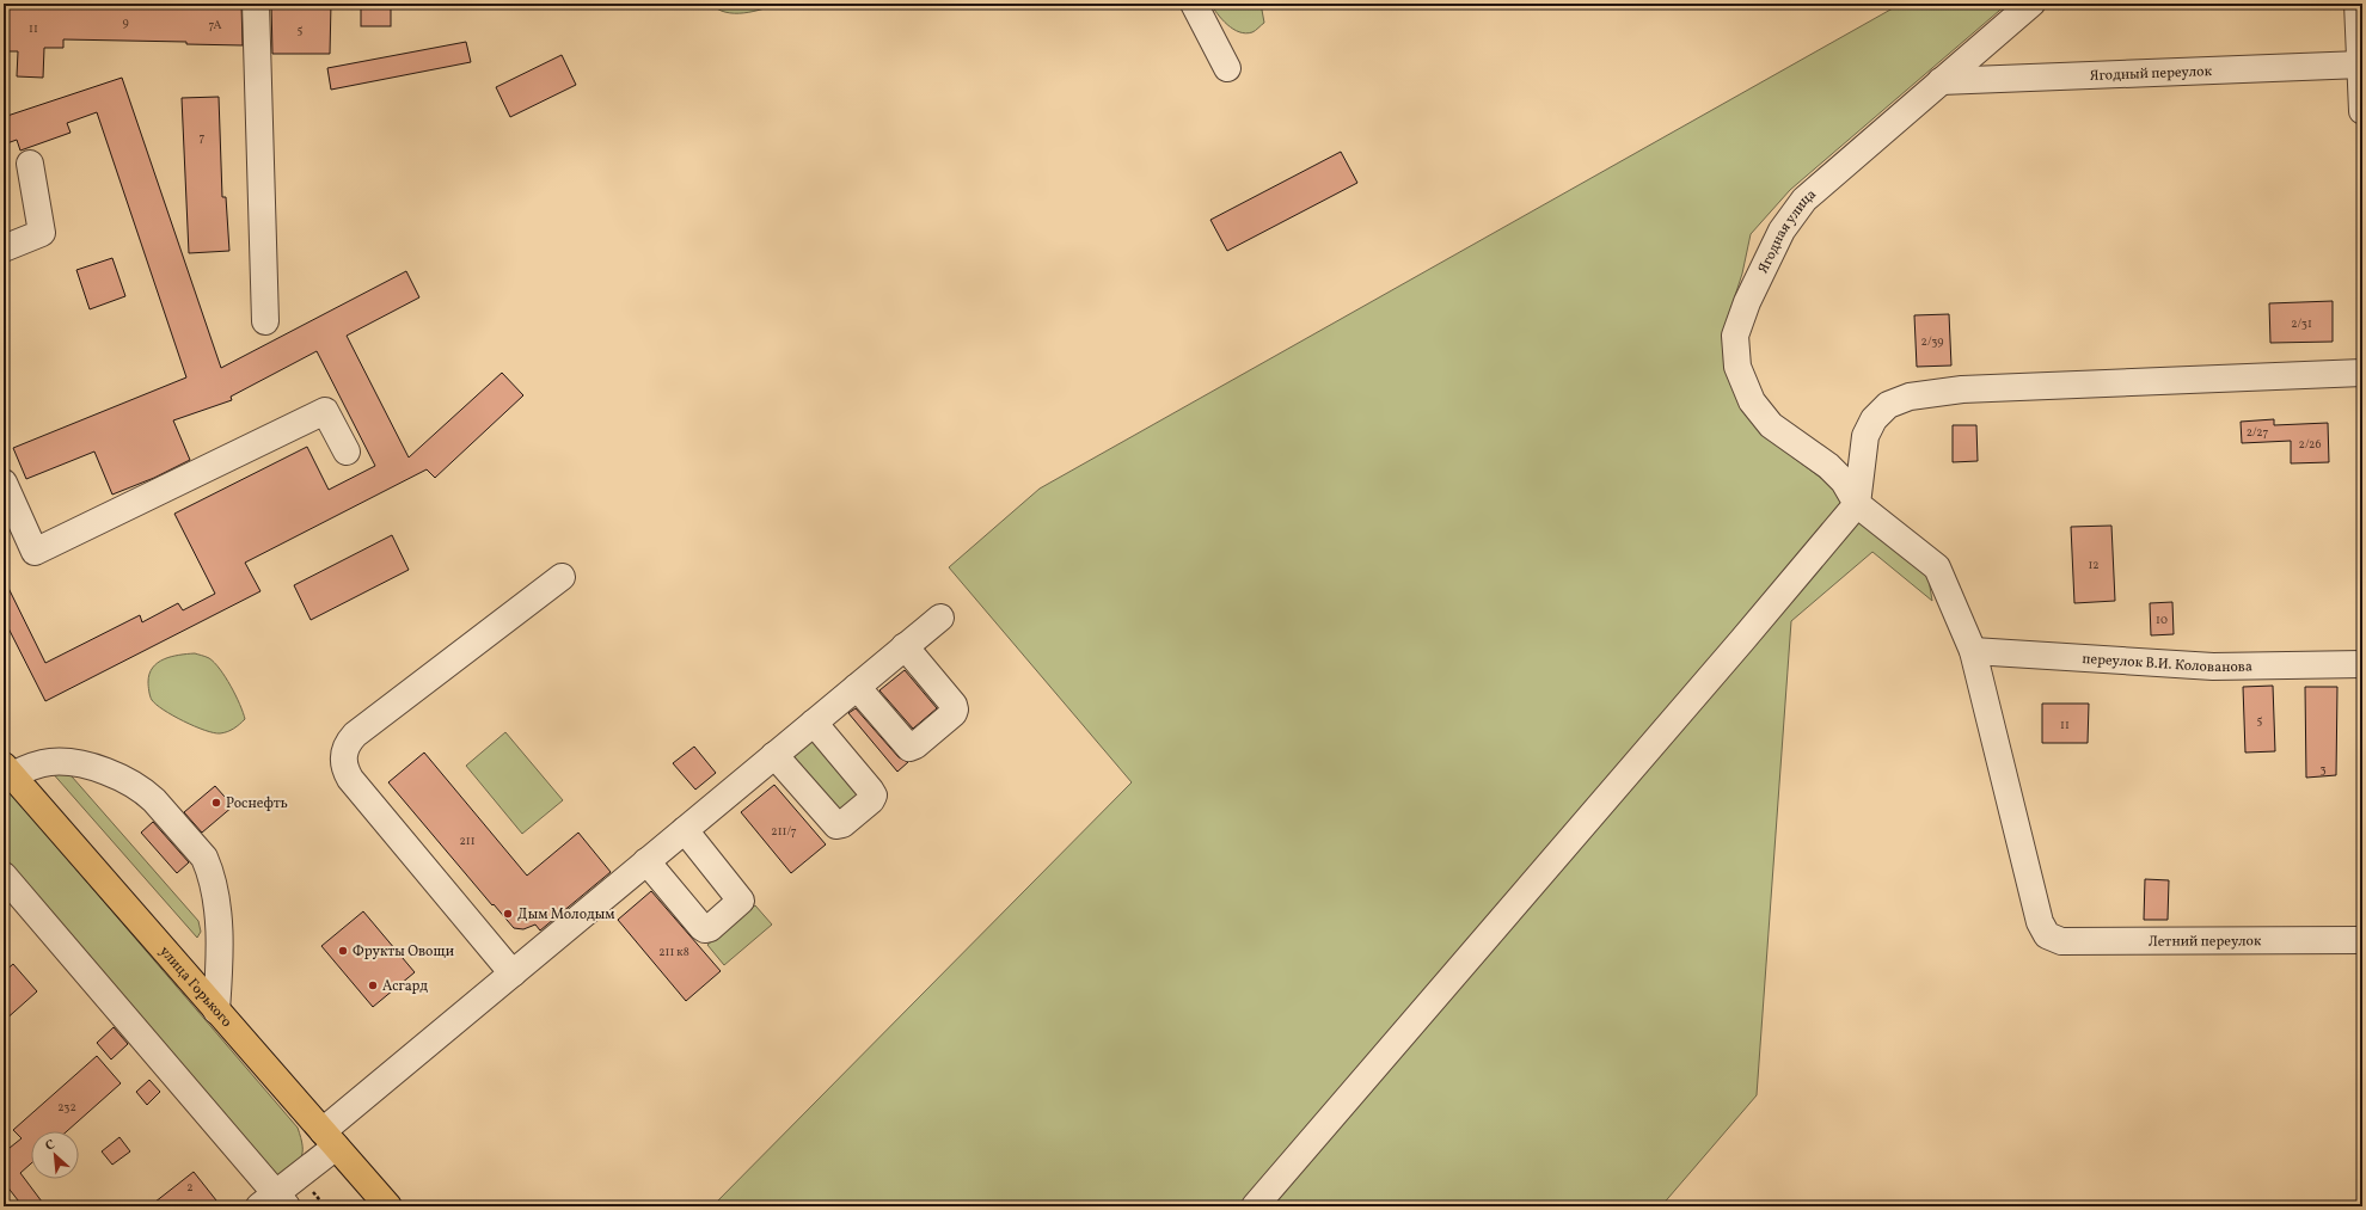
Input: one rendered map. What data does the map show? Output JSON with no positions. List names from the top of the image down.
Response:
{
  "streets": {
    "main road": ["улица Горького"],
    "street": [
      "Ягодный переулок",
      "Ягодная улица",
      "переулок В.И. Колованова",
      "Летний переулок"
    ]
  },
  "crossings": [
    ["Ягодный переулок", "Ягодная улица"],
    ["переулок В.И. Колованова", "Летний переулок"]
  ],
  "places": [
    "Роснефть",
    "Дым Молодым",
    "Фрукты Овощи",
    "Асгард"
  ],
  "house_numbers": [
    "9",
    "7А",
    "11",
    "5",
    "7",
    "2/31",
    "2/39",
    "2/27",
    "2/26",
    "12",
    "10",
    "5",
    "11",
    "3",
    "211/7",
    "211",
    "211 к8",
    "232",
    "2"
  ],
  "north": "top left"
}
